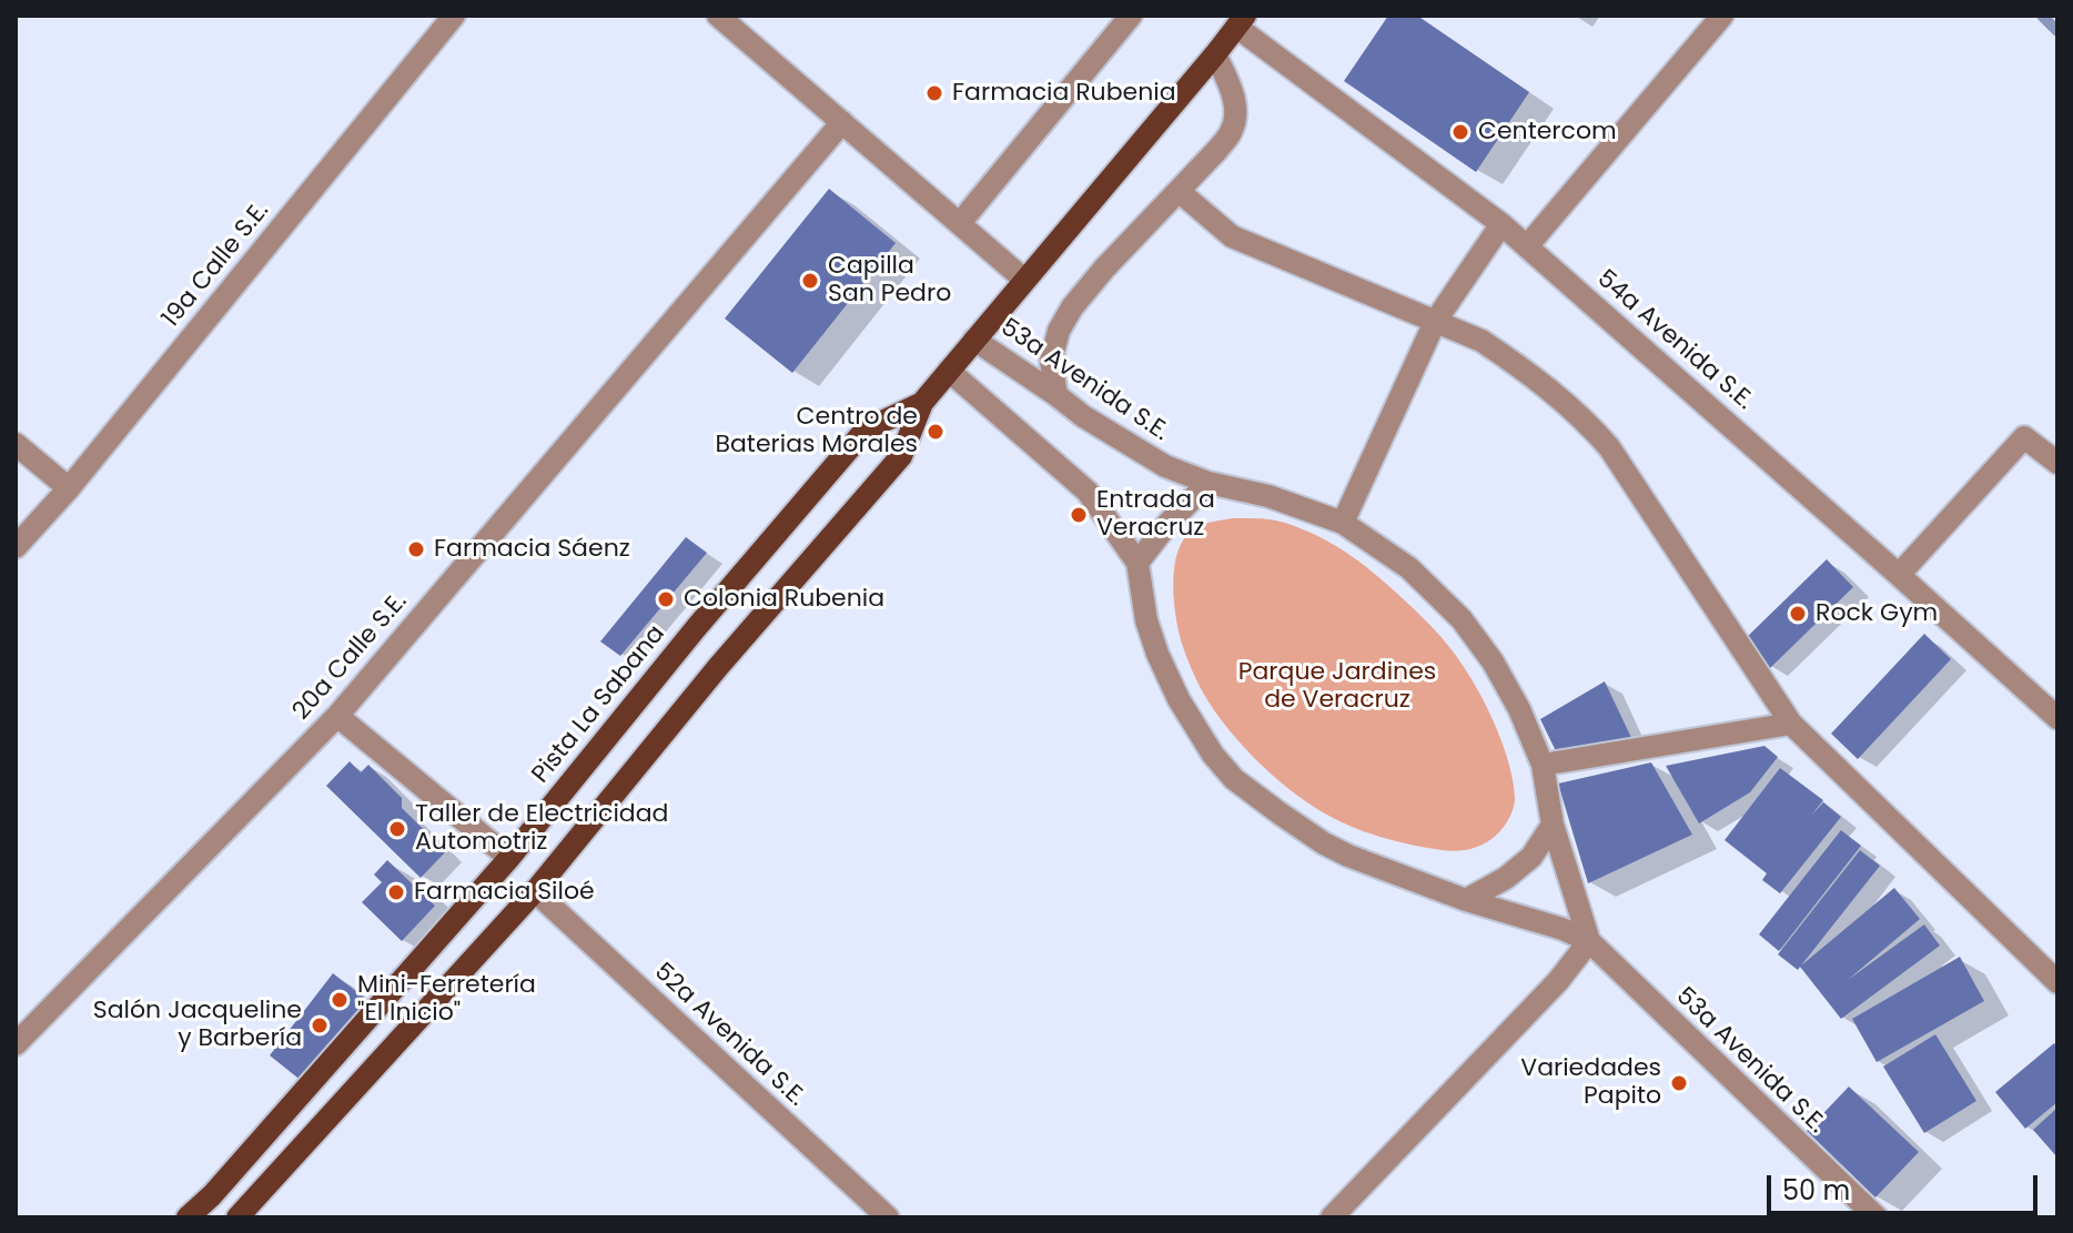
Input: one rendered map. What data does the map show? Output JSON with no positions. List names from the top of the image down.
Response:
{
  "streets": {
    "main road": ["Pista La Sabana"],
    "street": [
      "19a Calle S.E.",
      "54a Avenida S.E.",
      "53a Avenida S.E.",
      "20a Calle S.E.",
      "52a Avenida S.E."
    ]
  },
  "crossings": [
    ["54a Avenida S.E.", "Pista La Sabana"],
    ["53a Avenida S.E.", "20a Calle S.E."],
    ["53a Avenida S.E.", "Pista La Sabana"],
    ["Pista La Sabana", "52a Avenida S.E."]
  ],
  "parks": ["Parque Jardines de Veracruz"],
  "places": [
    "Farmacia Rubenia",
    "Centercom",
    "Capilla San Pedro",
    "Centro de Baterias Morales",
    "Entrada a Veracruz",
    "Farmacia Sáenz",
    "Colonia Rubenia",
    "Rock Gym",
    "Taller de Electricidad Automotriz",
    "Farmacia Siloé",
    "Mini-Ferretería \"El Inicio\"",
    "Salón Jacqueline y Barbería",
    "Variedades Papito"
  ],
  "scale_bar": "50 m"
}
